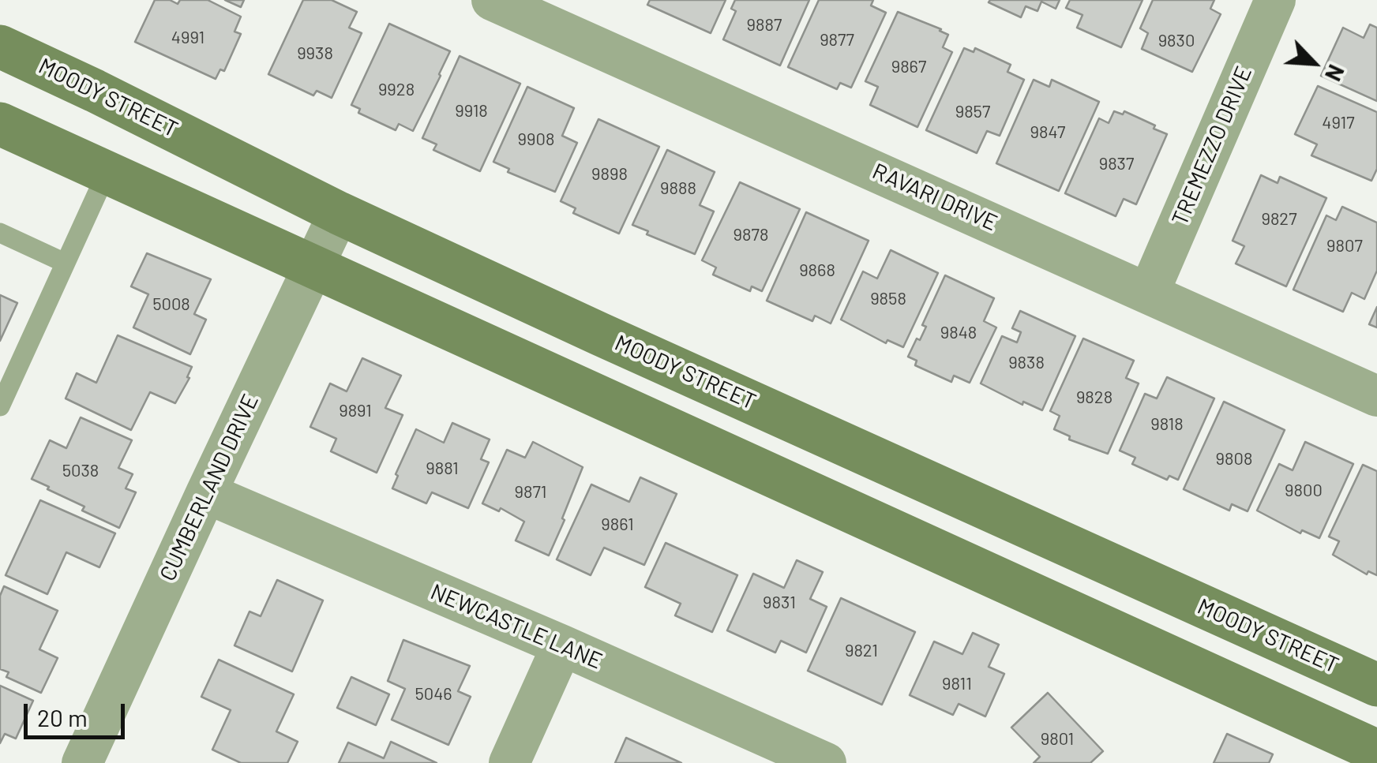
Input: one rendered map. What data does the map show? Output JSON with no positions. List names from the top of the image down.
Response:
{
  "streets": {
    "main road": ["MOODY STREET"],
    "street": [
      "TREMEZZO DRIVE",
      "RAVARI DRIVE",
      "CUMBERLAND DRIVE",
      "NEWCASTLE LANE"
    ]
  },
  "crossings": [
    ["MOODY STREET", "CUMBERLAND DRIVE"],
    ["TREMEZZO DRIVE", "RAVARI DRIVE"],
    ["CUMBERLAND DRIVE", "NEWCASTLE LANE"]
  ],
  "house_numbers": [
    "9887",
    "4991",
    "9877",
    "9830",
    "9938",
    "9867",
    "9928",
    "9918",
    "9857",
    "4917",
    "9847",
    "9908",
    "9837",
    "9898",
    "9888",
    "9827",
    "9878",
    "9807",
    "9868",
    "9858",
    "5008",
    "9848",
    "9838",
    "9828",
    "9891",
    "9818",
    "9808",
    "9881",
    "5038",
    "9800",
    "9871",
    "9861",
    "9831",
    "9821",
    "9811",
    "5046",
    "9801"
  ],
  "scale_bar": "20 m",
  "north": "bottom right"
}
